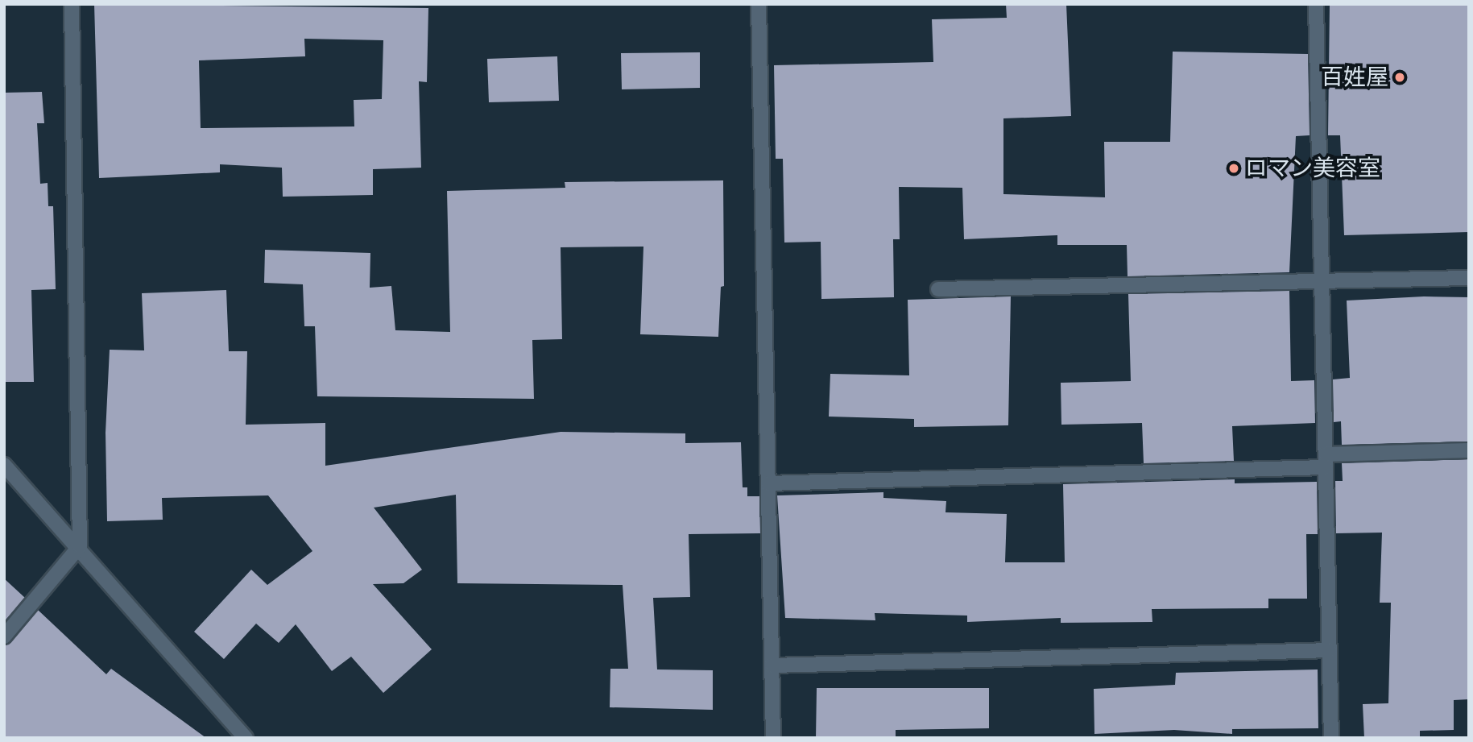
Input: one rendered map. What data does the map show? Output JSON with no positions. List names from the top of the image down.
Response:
{
  "places": ["百姓屋", "ロマン美容室"]
}
